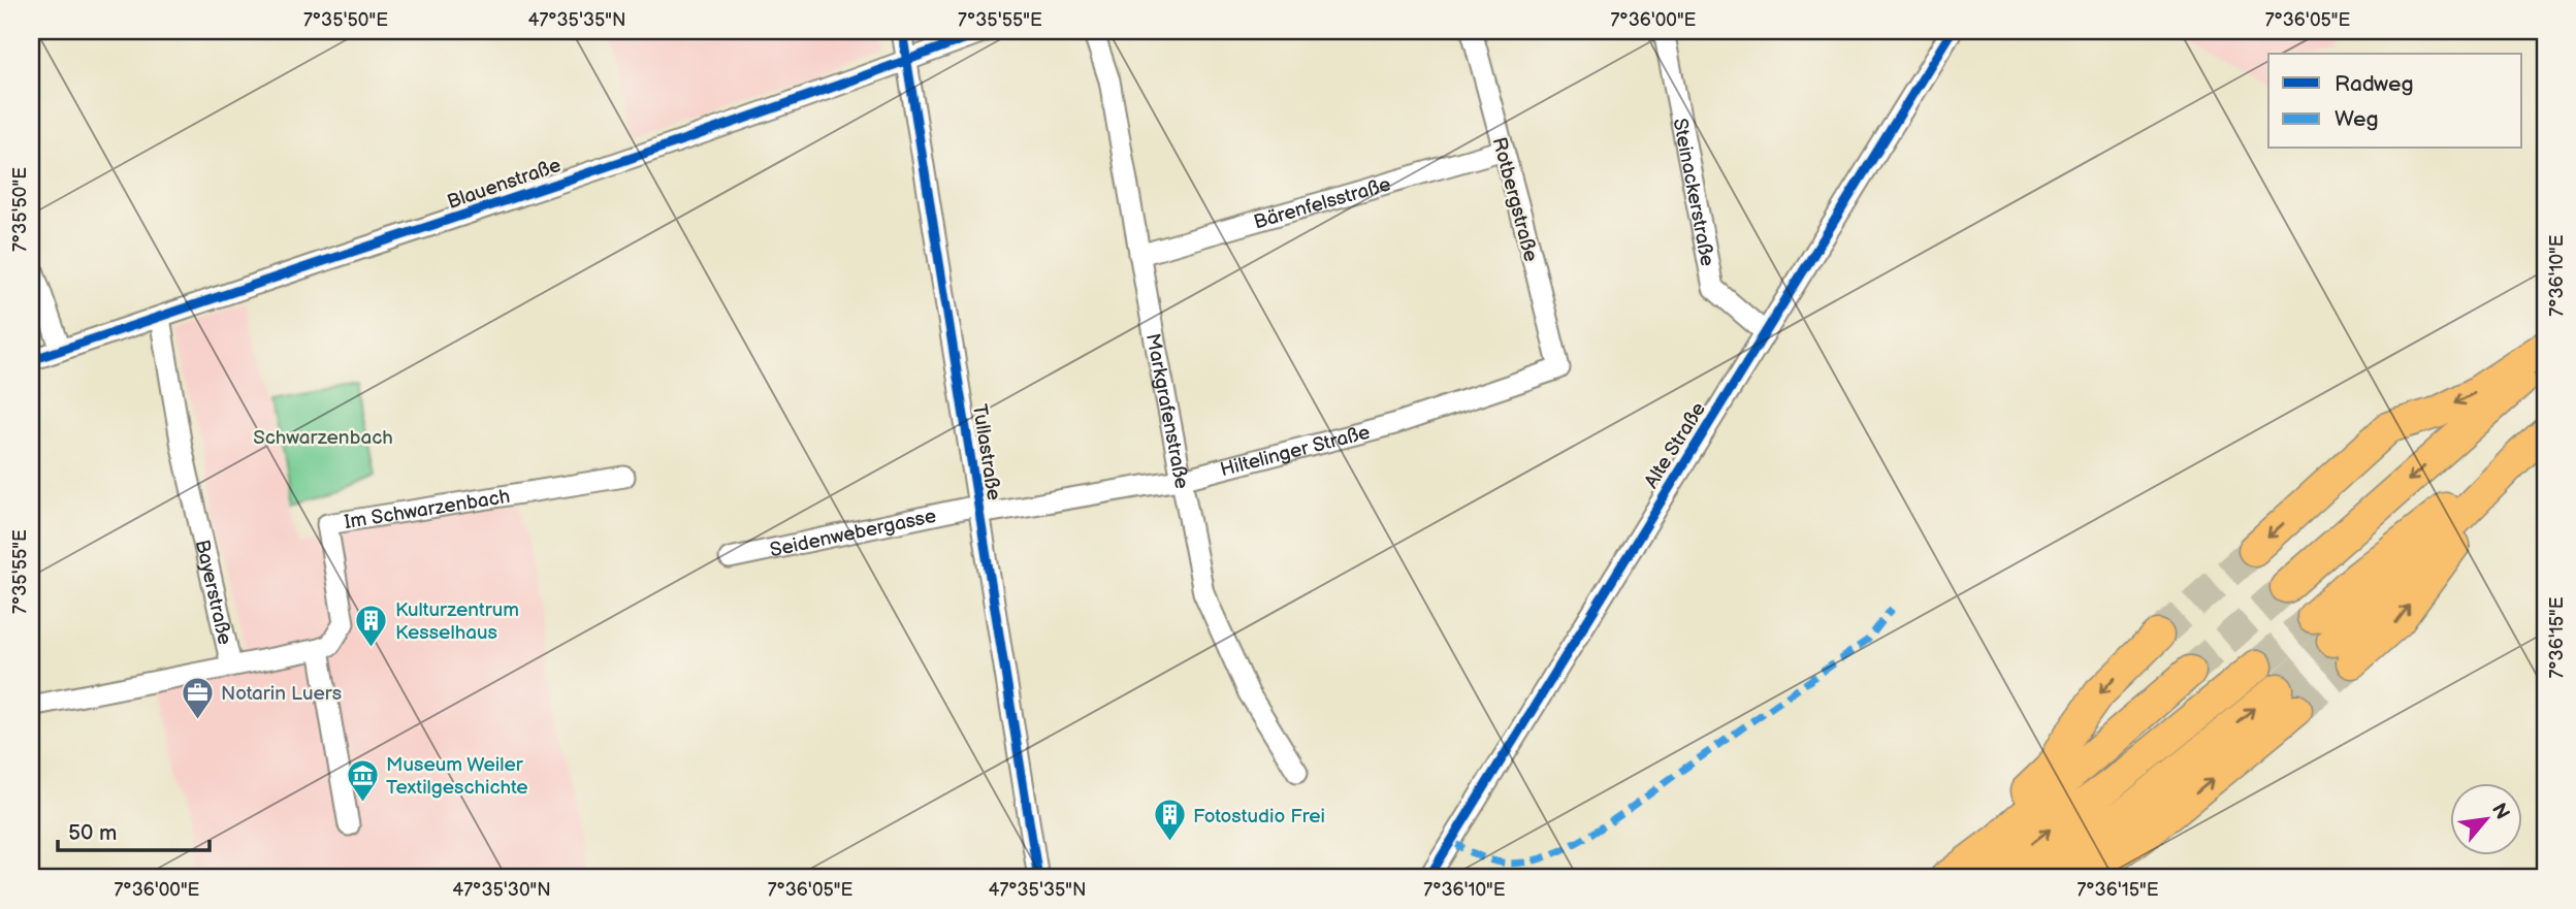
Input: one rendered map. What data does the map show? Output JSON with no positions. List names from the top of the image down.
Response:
{
  "streets": {
    "street": [
      "Blauenstraße",
      "Steinackerstraße",
      "Rotbergstraße",
      "Bärenfelsstraße",
      "Markgrafenstraße",
      "Alte Straße",
      "Hiltelinger Straße",
      "Tullastraße",
      "Im Schwarzenbach",
      "Seidenwebergasse",
      "Bayerstraße"
    ]
  },
  "crossings": [
    ["Blauenstraße", "Tullastraße"],
    ["Blauenstraße", "Bayerstraße"],
    ["Steinackerstraße", "Alte Straße"],
    ["Rotbergstraße", "Bärenfelsstraße"],
    ["Rotbergstraße", "Hiltelinger Straße"],
    ["Bärenfelsstraße", "Markgrafenstraße"],
    ["Markgrafenstraße", "Hiltelinger Straße"],
    ["Hiltelinger Straße", "Tullastraße"],
    ["Hiltelinger Straße", "Seidenwebergasse"],
    ["Tullastraße", "Seidenwebergasse"]
  ],
  "parks": ["Schwarzenbach"],
  "places": {
    "building": ["Kulturzentrum Kesselhaus", "Fotostudio Frei"],
    "office": ["Notarin Luers"],
    "museum": ["Museum Weiler Textilgeschichte"]
  },
  "legend": ["Radweg", "Weg"],
  "scale_bar": "50 m",
  "north": "top right",
  "coordinates": [
    "7°35'50\"E",
    "47°35'35\"N",
    "7°35'55\"E",
    "7°36'00\"E",
    "7°36'05\"E",
    "7°36'10\"E",
    "7°36'15\"E",
    "47°35'30\"N"
  ]
}
